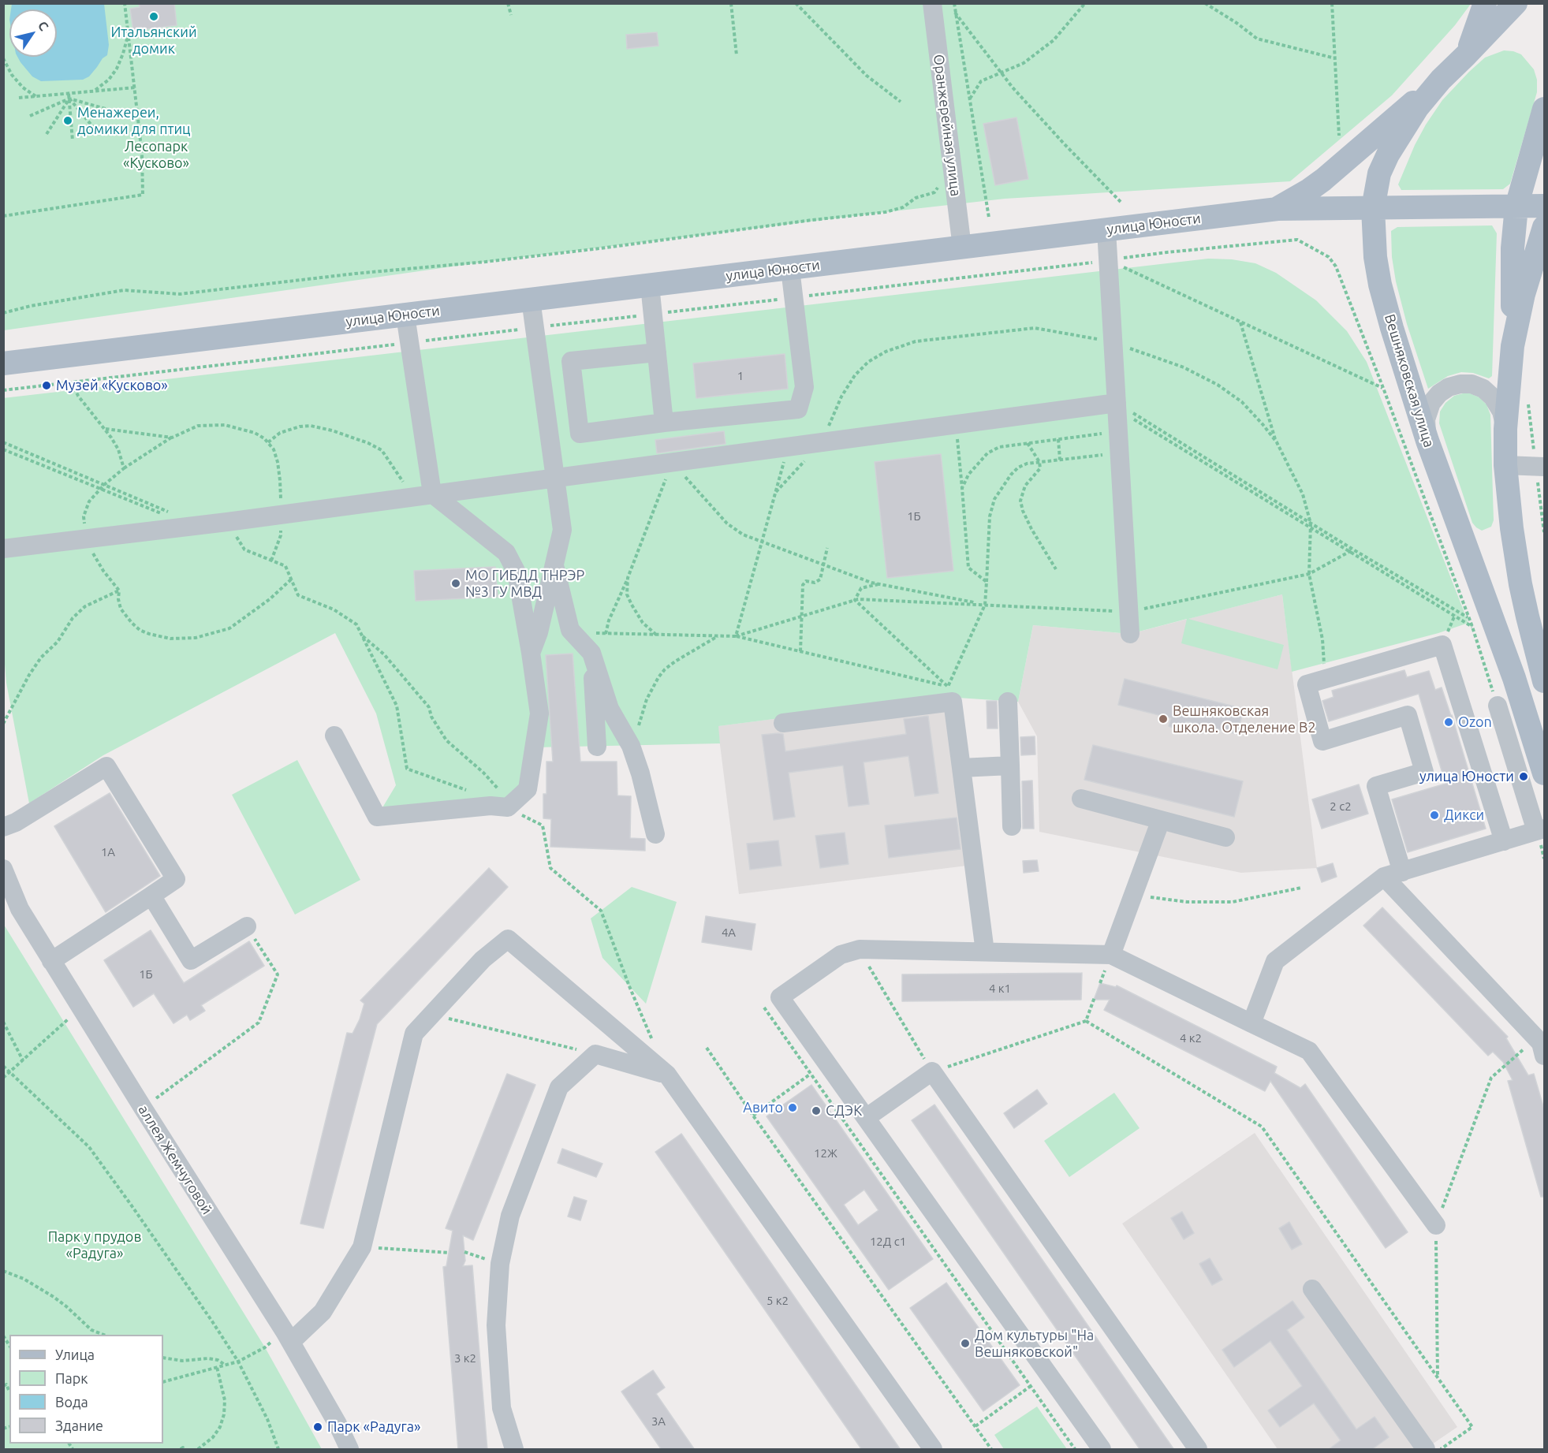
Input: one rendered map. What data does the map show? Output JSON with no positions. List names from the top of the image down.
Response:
{
  "streets": {
    "main road": ["улица Юности", "Вешняковская улица"],
    "street": ["Оранжерейная улица", "аллея Жемчуговой"]
  },
  "crossings": [
    ["Оранжерейная улица", "улица Юности"],
    ["улица Юности", "Вешняковская улица"]
  ],
  "parks": ["Лесопарк «Кусково»", "Парк у прудов «Радуга»"],
  "places": [
    "Итальянский домик",
    "Менажереи, домики для птиц",
    "Музей «Кусково»",
    "МО ГИБДД ТНРЭР №3 ГУ МВД",
    "Вешняковская школа. Отделение В2",
    "Ozon",
    "улица Юности",
    "Дикси",
    "Авито",
    "СДЭК",
    "Дом культуры \"На Вешняковской\"",
    "Парк «Радуга»"
  ],
  "house_numbers": [
    "1",
    "1Б",
    "2 с2",
    "1А",
    "4А",
    "1Б",
    "4 к1",
    "4 к2",
    "12Ж",
    "12Д с1",
    "5 к2",
    "3 к2",
    "3А"
  ],
  "legend": [
    "Улица",
    "Парк",
    "Вода",
    "Здание"
  ],
  "north": "top right"
}
